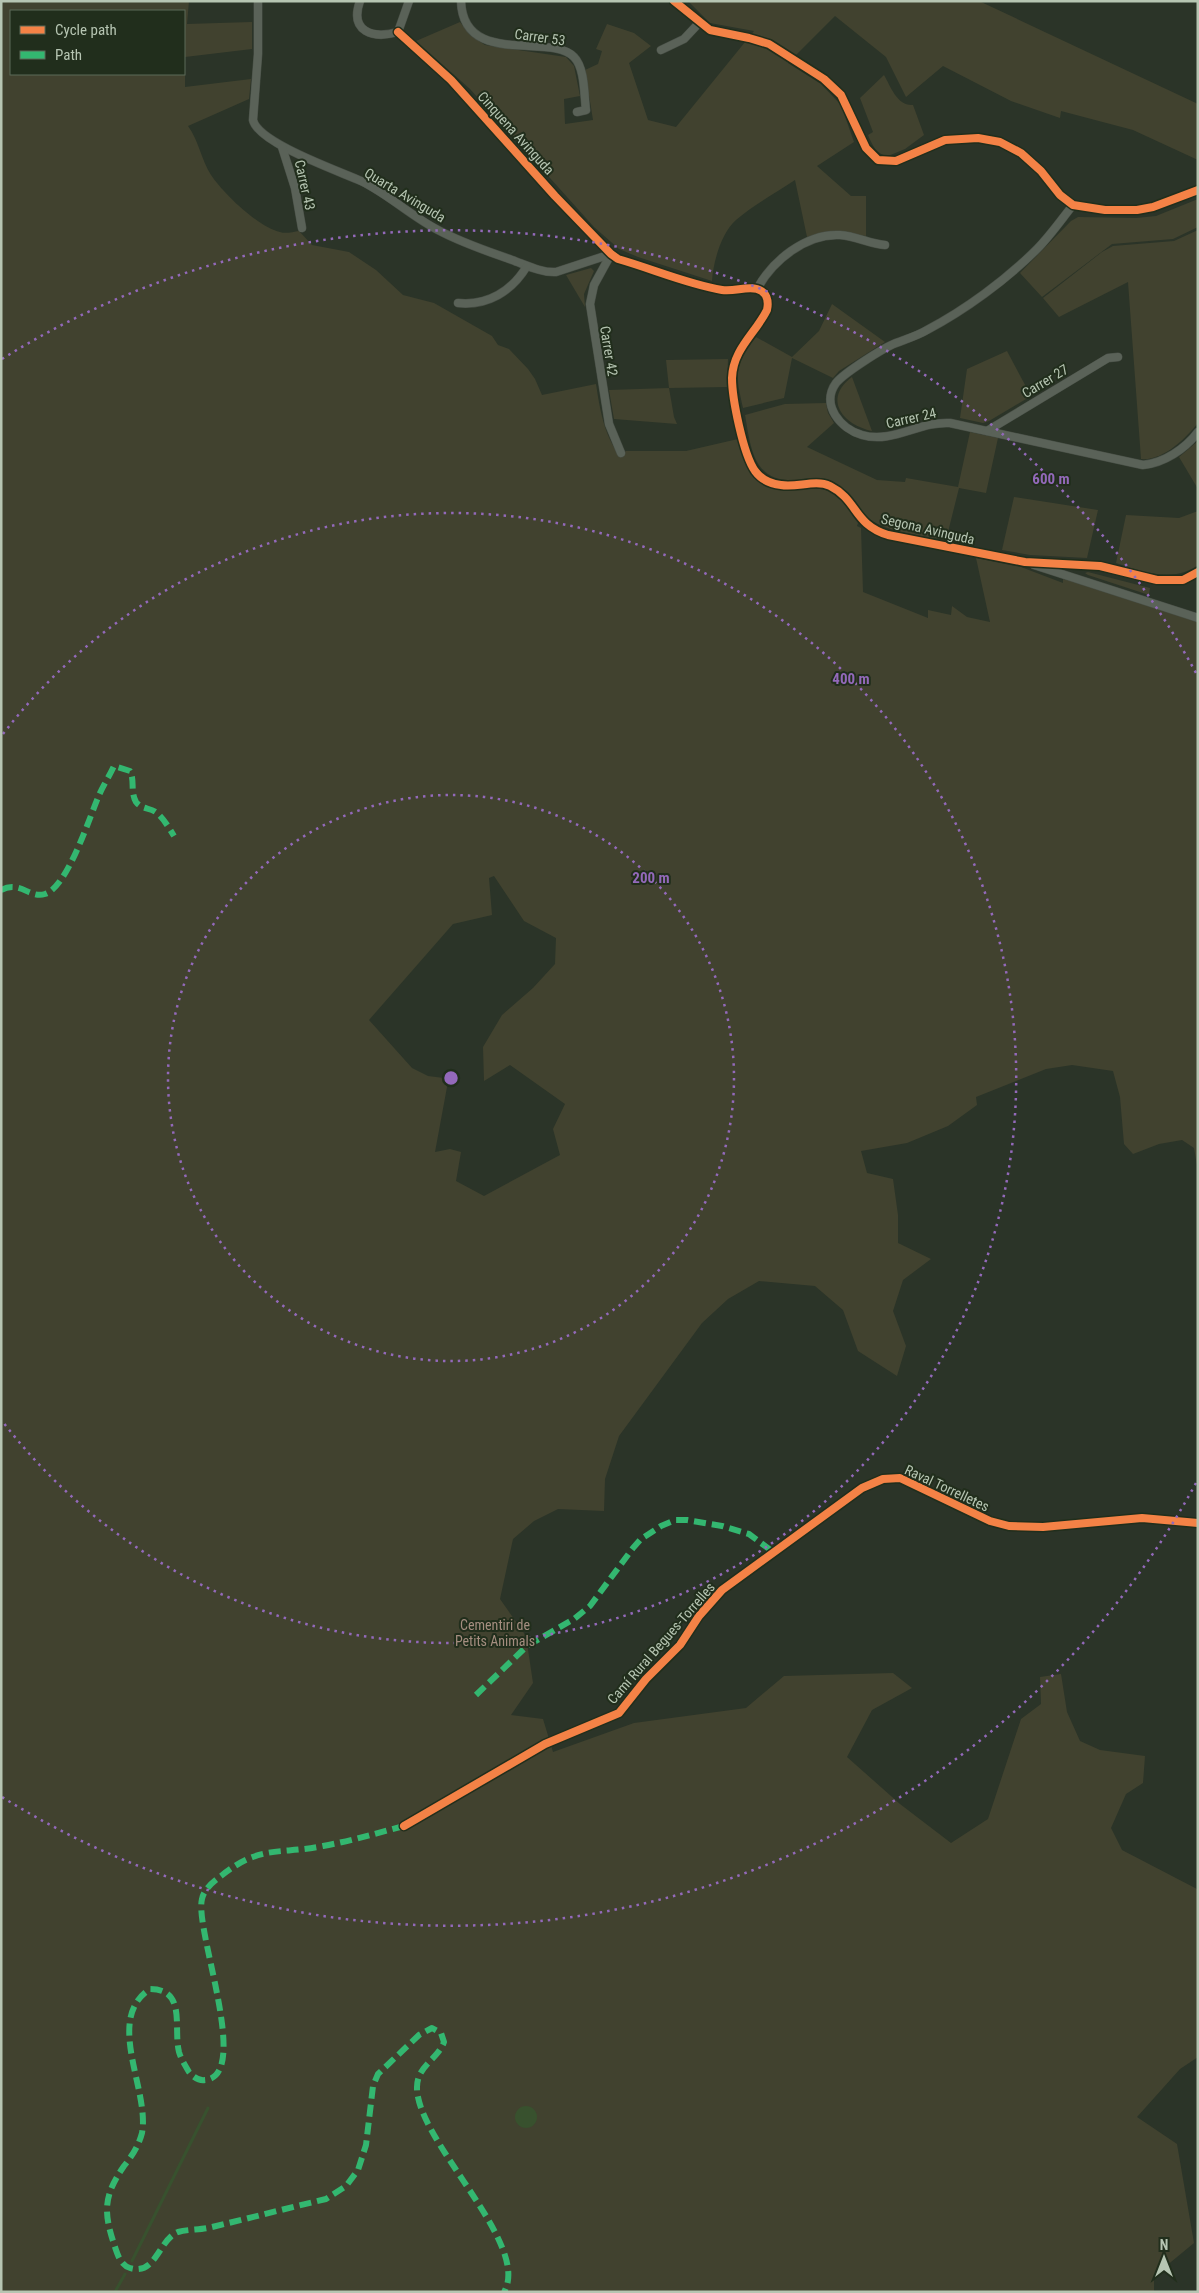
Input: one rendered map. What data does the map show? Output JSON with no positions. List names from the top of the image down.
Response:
{
  "streets": {
    "street": [
      "Carrer 53",
      "Cinquena Avinguda",
      "Carrer 43",
      "Quarta Avinguda",
      "Carrer 42",
      "Carrer 27",
      "Carrer 24",
      "Segona Avinguda",
      "Raval Torrelletes",
      "Camí Rural Begues-Torrelles"
    ]
  },
  "crossings": [
    ["Cinquena Avinguda", "Quarta Avinguda"],
    ["Cinquena Avinguda", "Carrer 42"],
    ["Carrer 43", "Quarta Avinguda"],
    ["Quarta Avinguda", "Carrer 42"],
    ["Carrer 27", "Carrer 24"],
    ["Raval Torrelletes", "Camí Rural Begues-Torrelles"]
  ],
  "parks": ["Cementiri de Petits Animals"],
  "legend": ["Cycle path", "Path"],
  "north": "top",
  "rings": ["600 m", "400 m", "200 m"]
}
